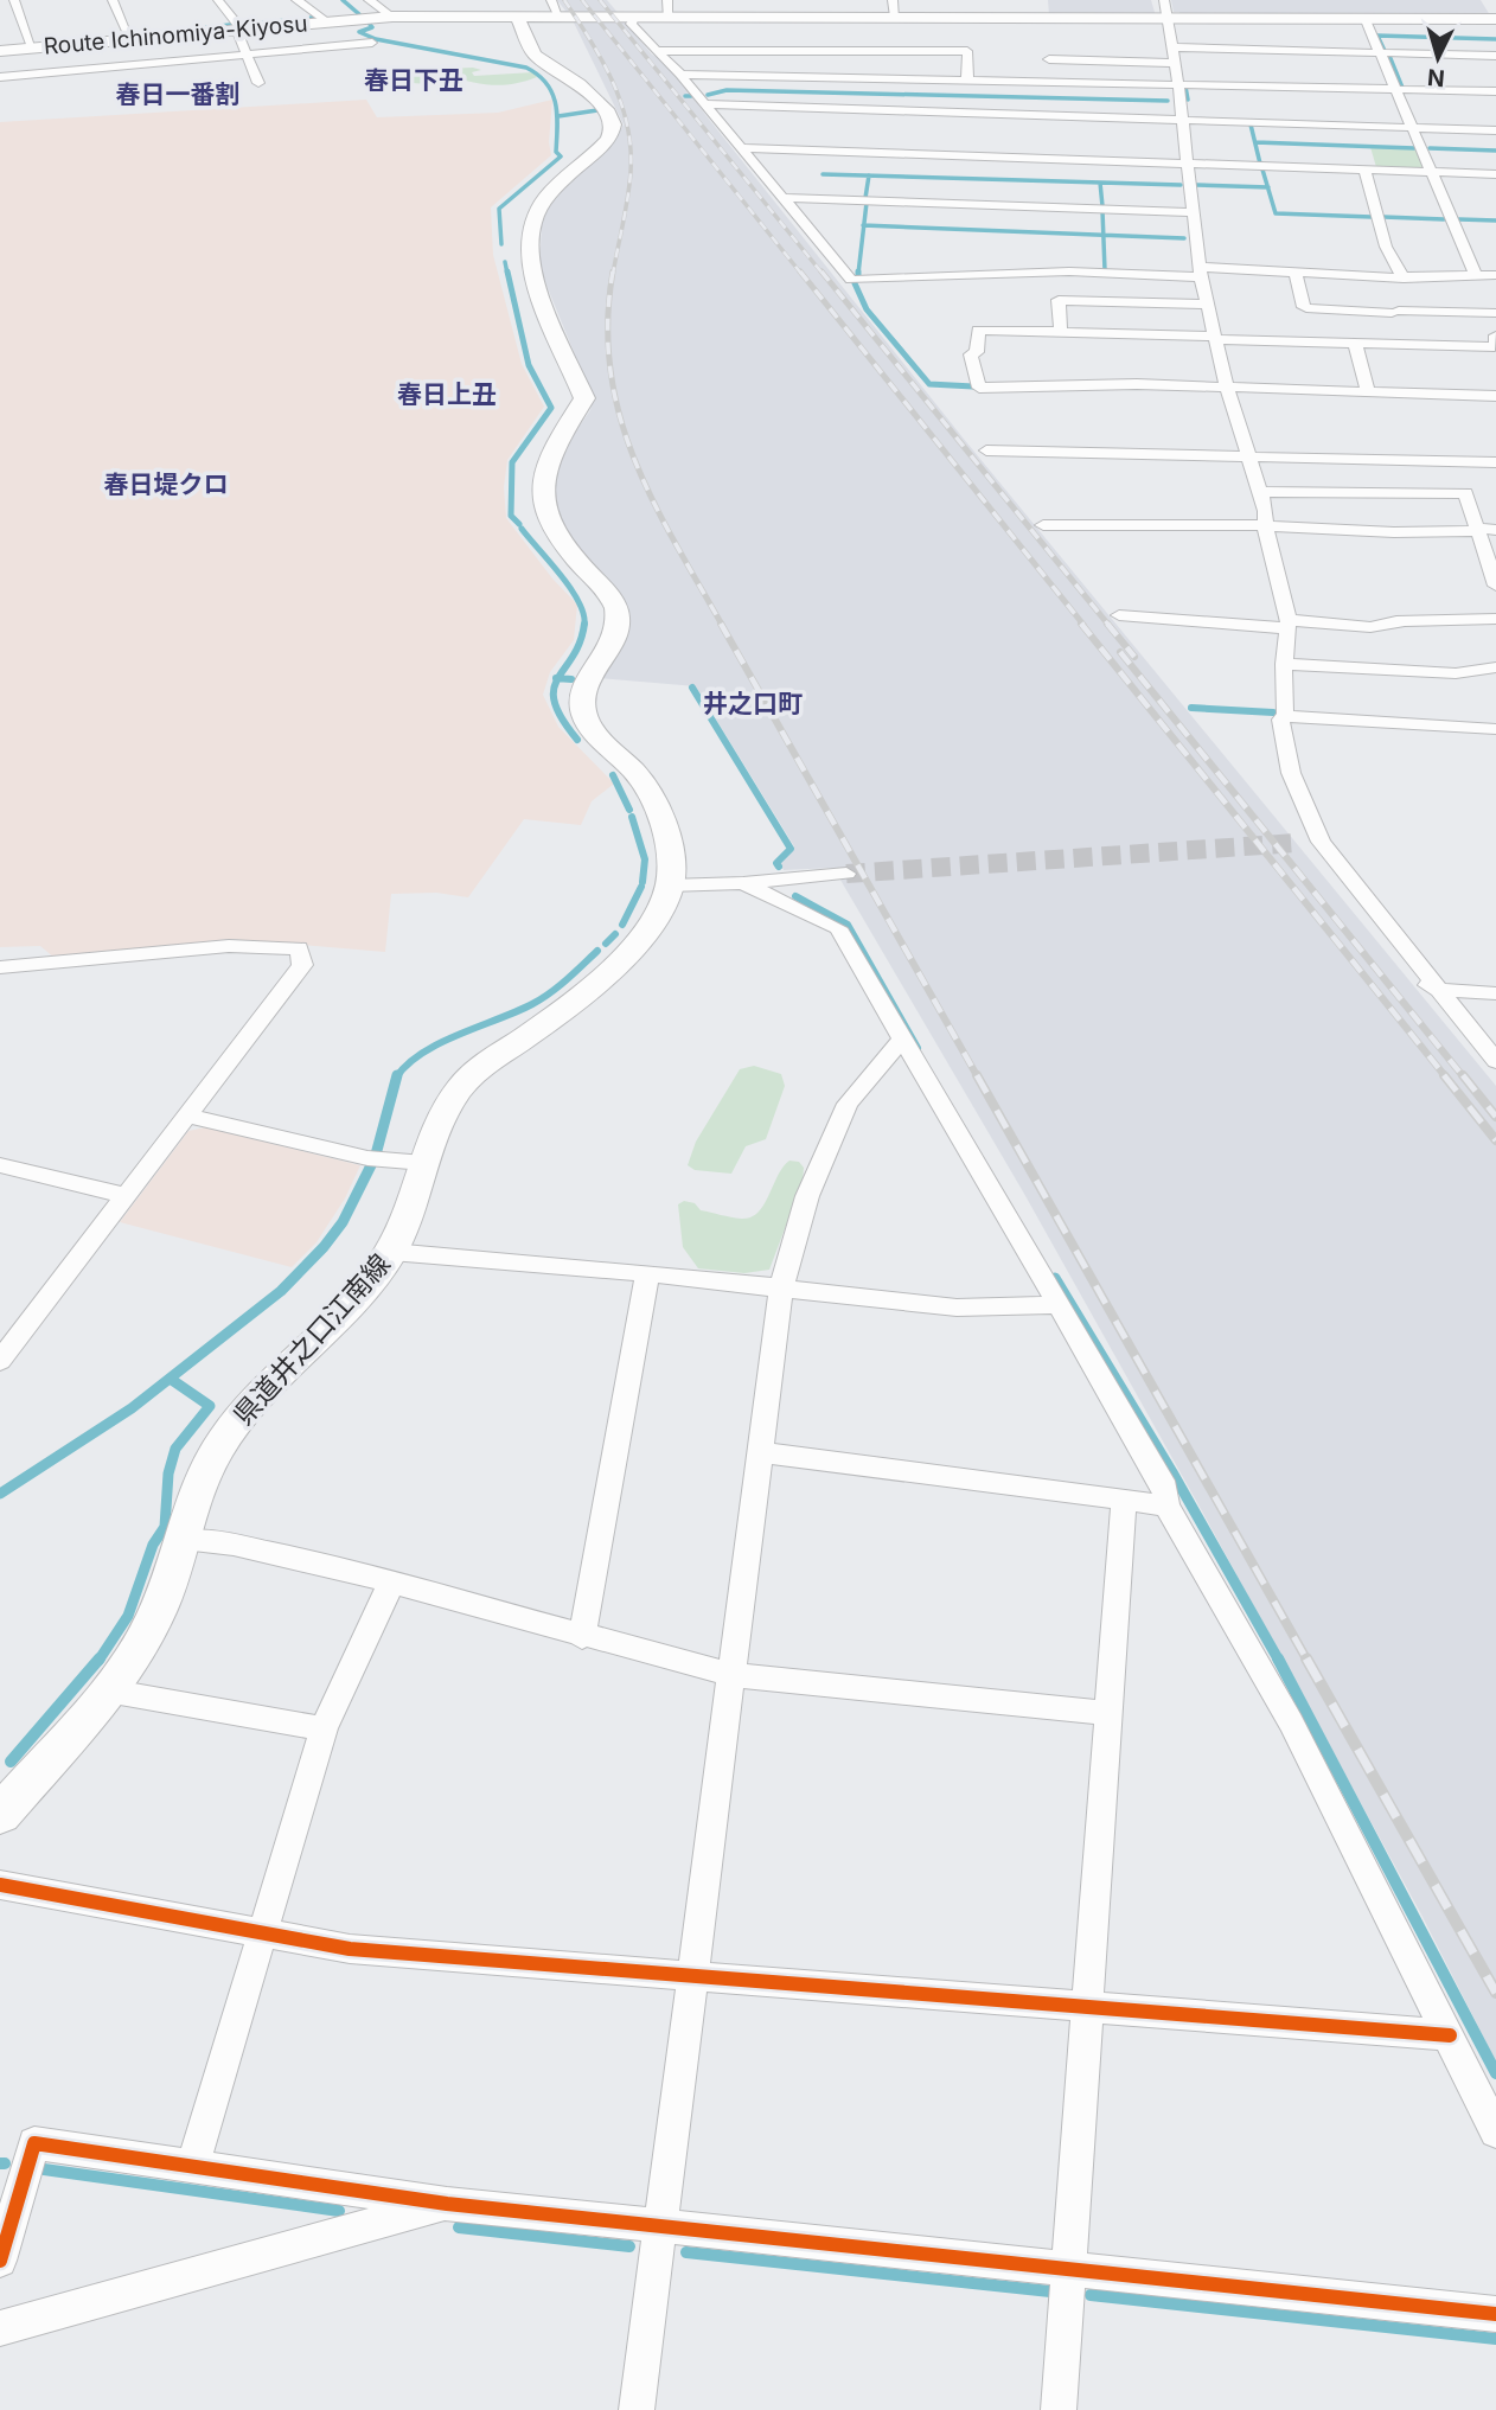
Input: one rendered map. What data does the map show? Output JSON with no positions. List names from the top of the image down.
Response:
{
  "streets": {
    "main road": ["Route Ichinomiya-Kiyosu", "県道井之口江南線"]
  },
  "crossings": [
    ["Route Ichinomiya-Kiyosu", "県道井之口江南線"]
  ],
  "districts": [
    "春日下丑",
    "春日一番割",
    "春日上丑",
    "春日堤クロ",
    "井之口町"
  ],
  "north": "bottom"
}
